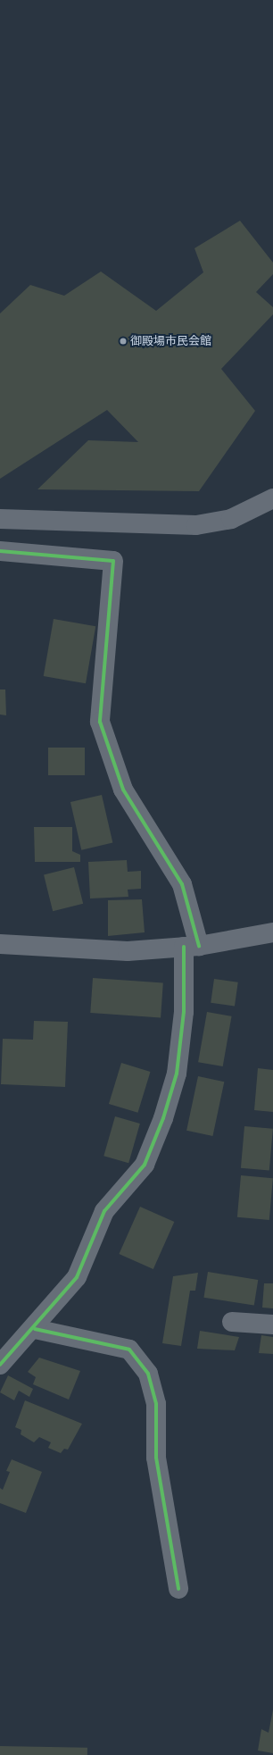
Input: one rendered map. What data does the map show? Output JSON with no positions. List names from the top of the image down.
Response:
{
  "places": ["御殿場市民会館"]
}
